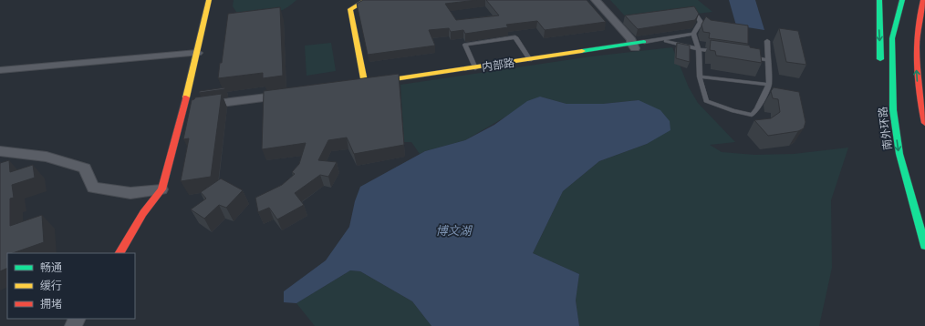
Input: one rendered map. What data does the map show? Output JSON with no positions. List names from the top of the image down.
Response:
{
  "streets": {
    "main road": ["内部路", "南外环路"]
  },
  "one_way": ["南外环路"],
  "water": ["博文湖"],
  "legend": ["畅通", "缓行", "拥堵"]
}
